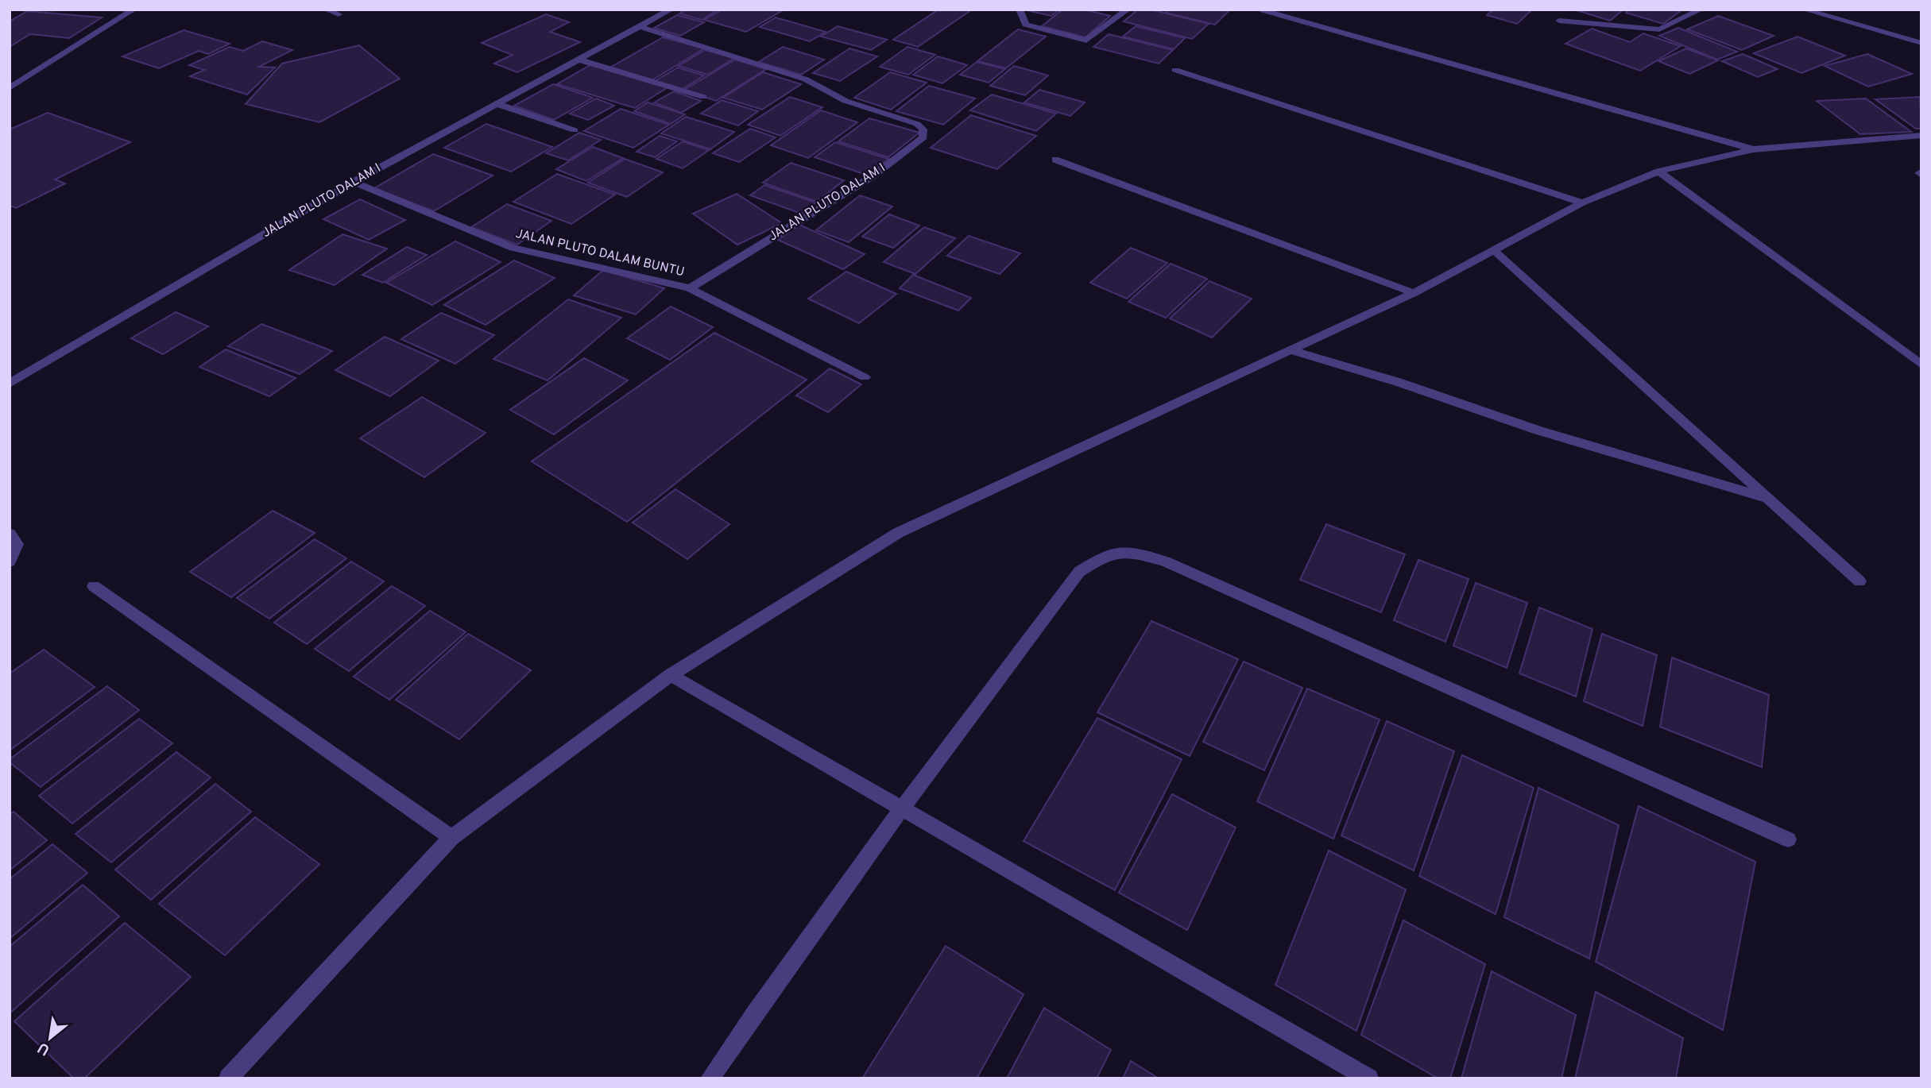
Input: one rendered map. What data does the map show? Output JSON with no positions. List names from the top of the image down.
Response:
{
  "streets": {
    "street": ["JALAN PLUTO DALAM I", "JALAN PLUTO DALAM BUNTU"]
  },
  "crossings": [
    ["JALAN PLUTO DALAM I", "JALAN PLUTO DALAM BUNTU"]
  ],
  "north": "bottom left"
}
